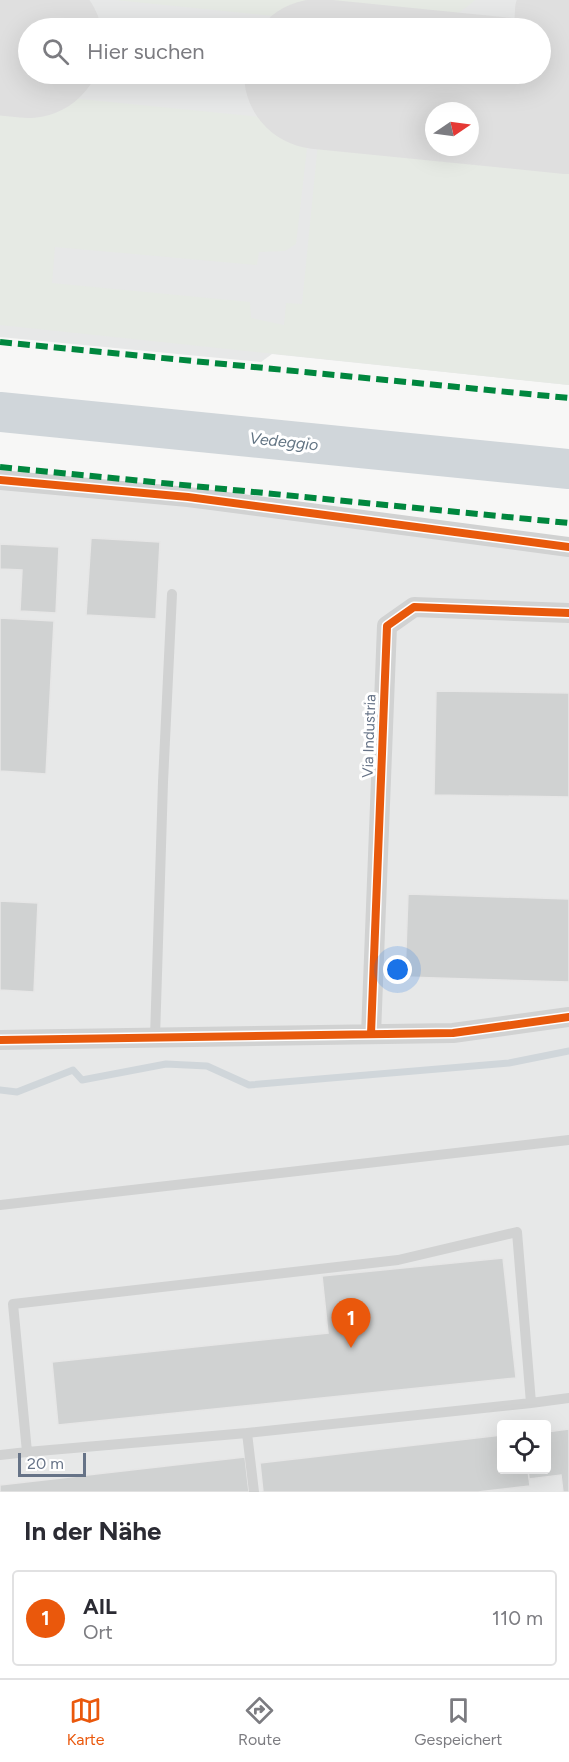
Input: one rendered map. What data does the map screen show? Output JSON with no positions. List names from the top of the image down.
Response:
{
  "streets": {
    "street": ["Via Industria"]
  },
  "water": ["Vedeggio"],
  "scale_bar": "20 m",
  "north": "right",
  "page": {
    "search": "Hier suchen",
    "pins": "1",
    "scale": "20 m",
    "heading": "In der Nähe",
    "list": [
      {
        "mark": "1",
        "name": "AIL",
        "note": "Ort",
        "value": "110 m"
      }
    ],
    "nav": ["Karte", "Route", "Gespeichert"]
  }
}
